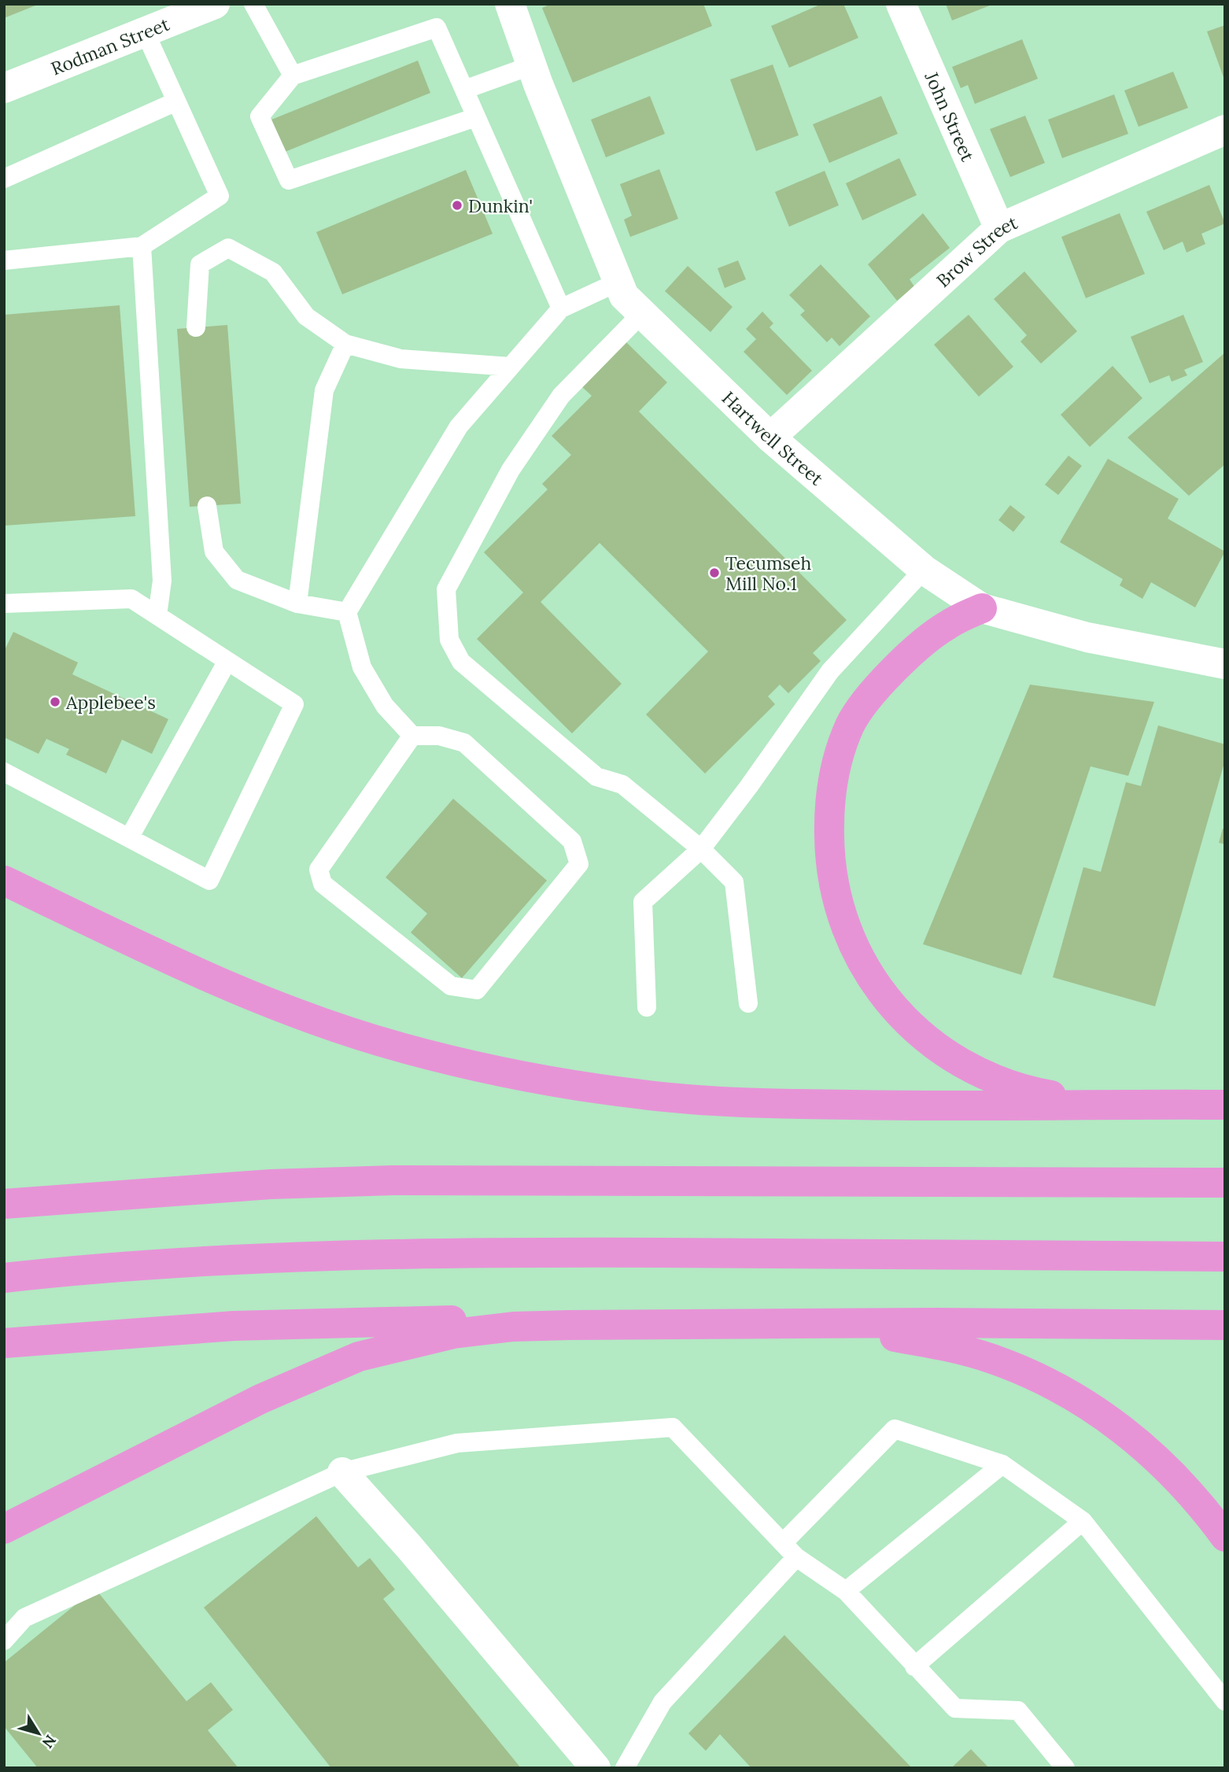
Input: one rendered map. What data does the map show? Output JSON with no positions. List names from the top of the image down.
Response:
{
  "streets": {
    "main road": [
      "Rodman Street",
      "John Street",
      "Brow Street",
      "Hartwell Street"
    ]
  },
  "crossings": [
    ["John Street", "Brow Street"],
    ["Brow Street", "Hartwell Street"]
  ],
  "places": ["Dunkin'", "Tecumseh Mill No.1", "Applebee's"],
  "north": "bottom right"
}
